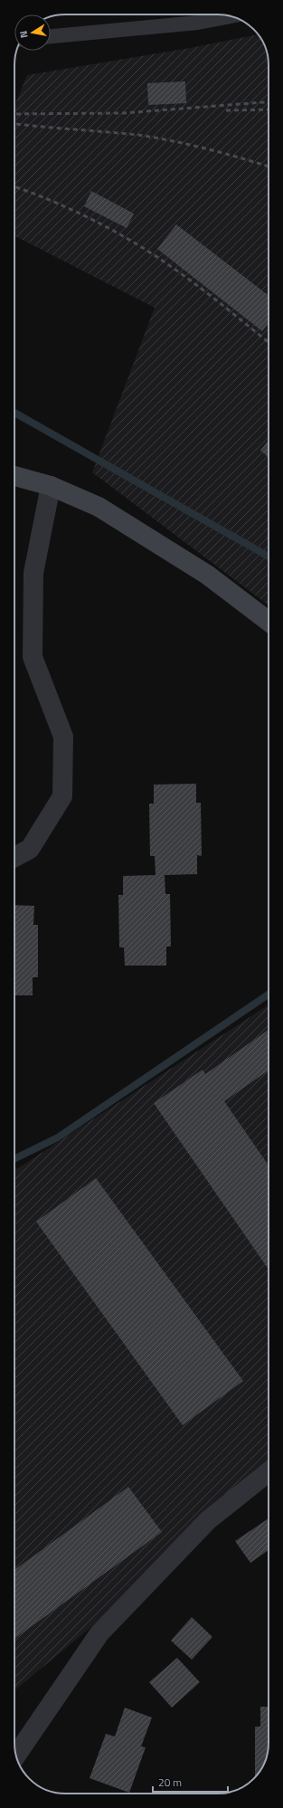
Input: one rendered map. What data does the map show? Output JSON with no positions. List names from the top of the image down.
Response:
{
  "scale_bar": "20 m",
  "north": "left"
}
